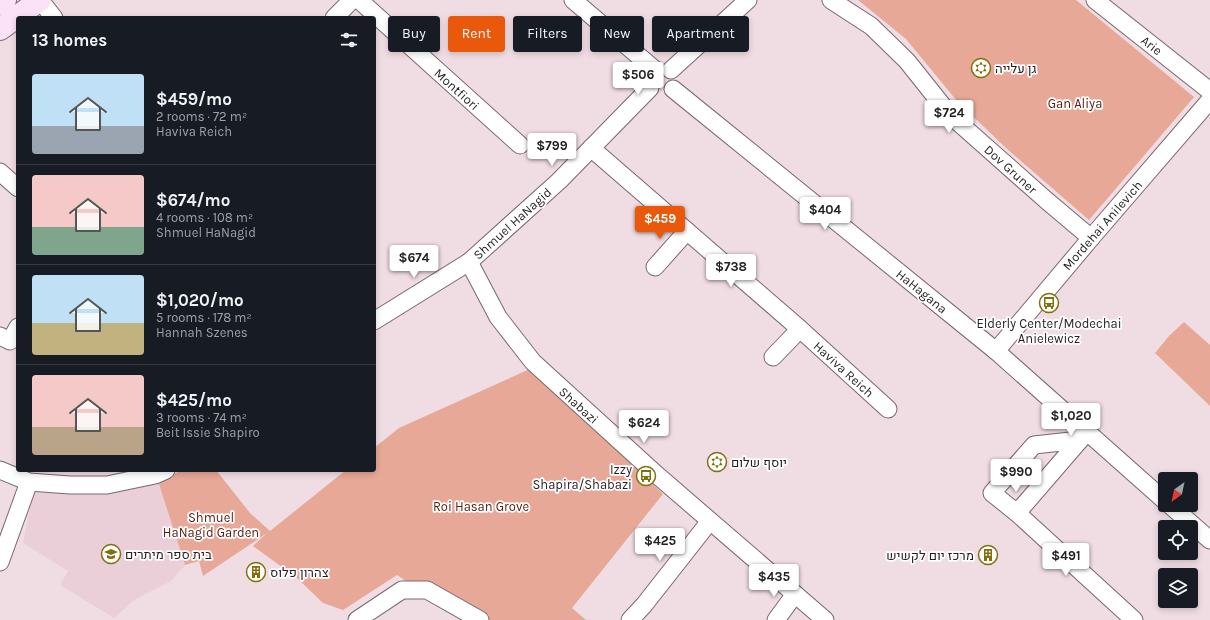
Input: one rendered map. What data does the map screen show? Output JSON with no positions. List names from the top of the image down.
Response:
{
  "streets": {
    "street": [
      "Arie",
      "Montfiori",
      "Dov Gruner",
      "Shmuel HaNagid",
      "Mordehai Anilevich",
      "HaHagana",
      "Haviva Reich",
      "Shabazi"
    ]
  },
  "crossings": [
    ["Dov Gruner", "Mordehai Anilevich"],
    ["Shmuel HaNagid", "HaHagana"],
    ["Shmuel HaNagid", "Haviva Reich"],
    ["Shmuel HaNagid", "Shabazi"],
    ["Mordehai Anilevich", "HaHagana"]
  ],
  "parks": ["Gan Aliya", "Roi Hasan Grove", "Shmuel HaNagid Garden"],
  "places": {
    "synagogue": ["גן עלייה", "יוסף שלום"],
    "bus stop": ["Elderly Center/Modechai Anielewicz", "Izzy Shapira/Shabazi"],
    "school or university": ["בית ספר מיתרים"],
    "building": ["מרכז יום לקשיש", "צהרון פלוס"]
  },
  "north": "bottom left",
  "page": {
    "chip": [
      "Buy",
      "Rent",
      "Filters",
      "New",
      "Apartment"
    ],
    "heading": "13 homes",
    "price": [
      "$506",
      "$724",
      "$799",
      "$404",
      "$459",
      "$674",
      "$738",
      "$1,020",
      "$624",
      "$990",
      "$425",
      "$491",
      "$435"
    ],
    "list": [
      {
        "name": "$459/mo",
        "note": "2 rooms · 72 m² · Haviva Reich"
      },
      {
        "name": "$674/mo",
        "note": "4 rooms · 108 m² · Shmuel HaNagid"
      },
      {
        "name": "$1,020/mo",
        "note": "5 rooms · 178 m² · Hannah Szenes"
      },
      {
        "name": "$425/mo",
        "note": "3 rooms · 74 m² · Beit Issie Shapiro"
      }
    ]
  }
}
